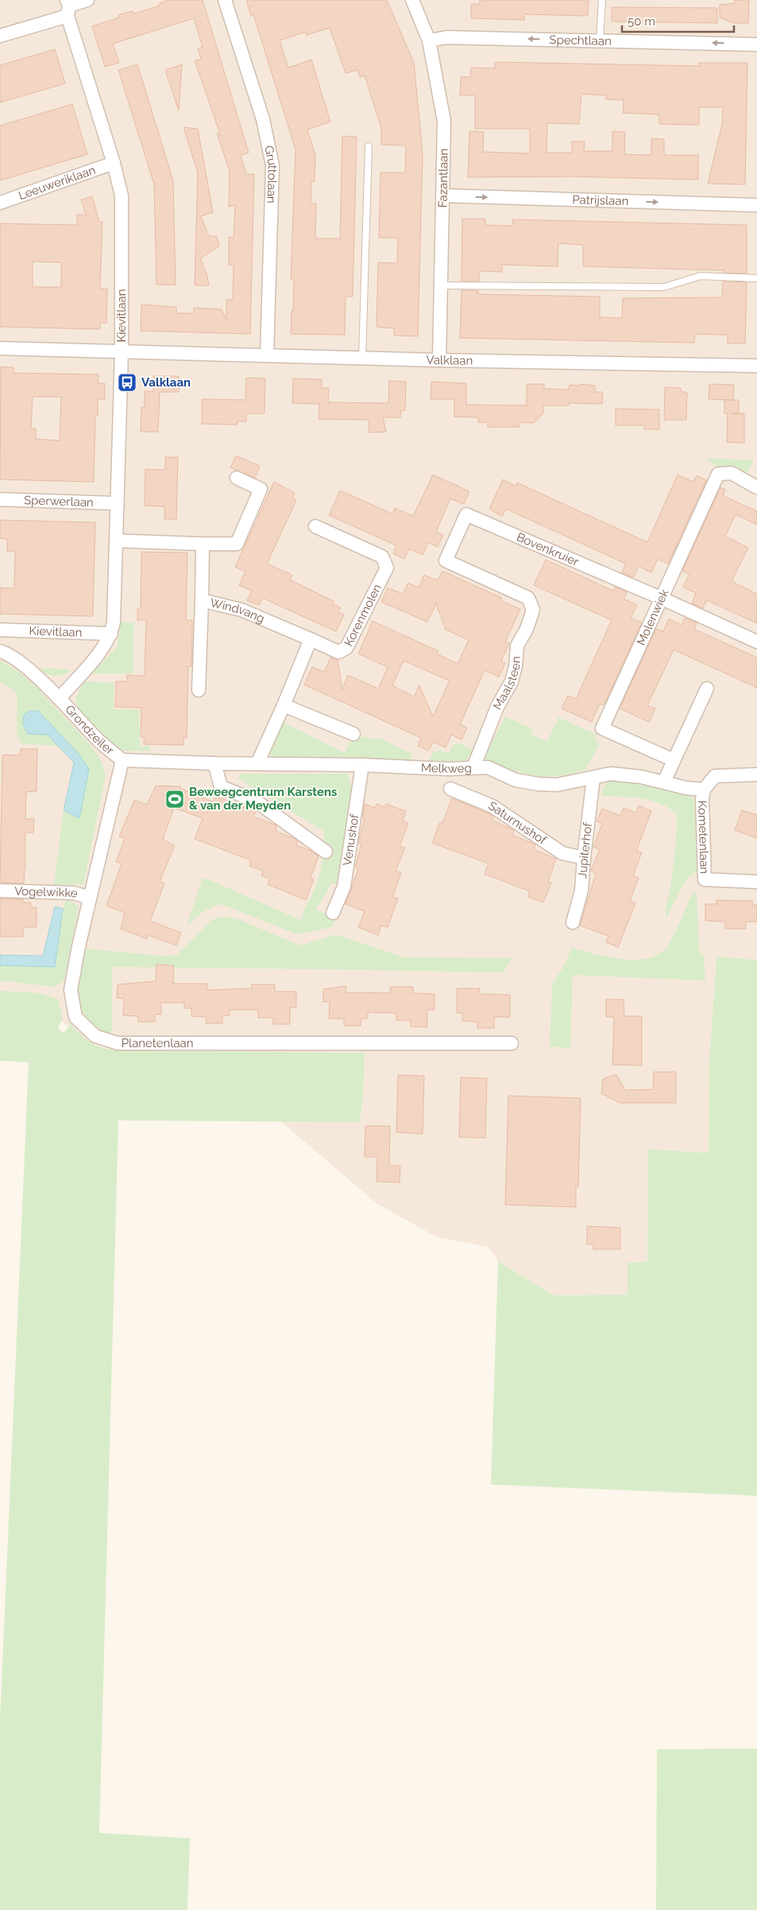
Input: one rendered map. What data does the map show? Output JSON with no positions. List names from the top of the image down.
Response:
{
  "streets": {
    "street": [
      "Spechtlaan",
      "Gruttolaan",
      "Fazantlaan",
      "Leeuweriklaan",
      "Patrijslaan",
      "Kievitlaan",
      "Valklaan",
      "Sperwerlaan",
      "Bovenkruier",
      "Windvang",
      "Korenmolen",
      "Molenwiek",
      "Maalsteen",
      "Grondzeiler",
      "Melkweg",
      "Saturnushof",
      "Kometenlaan",
      "Venushof",
      "Jupiterhof",
      "Vogelwikke",
      "Planetenlaan"
    ]
  },
  "crossings": [
    ["Spechtlaan", "Fazantlaan"],
    ["Gruttolaan", "Valklaan"],
    ["Fazantlaan", "Patrijslaan"],
    ["Fazantlaan", "Valklaan"],
    ["Leeuweriklaan", "Kievitlaan"],
    ["Kievitlaan", "Valklaan"],
    ["Kievitlaan", "Sperwerlaan"],
    ["Kievitlaan", "Grondzeiler"],
    ["Bovenkruier", "Molenwiek"],
    ["Bovenkruier", "Maalsteen"],
    ["Windvang", "Korenmolen"],
    ["Maalsteen", "Melkweg"],
    ["Grondzeiler", "Melkweg"],
    ["Grondzeiler", "Planetenlaan"],
    ["Melkweg", "Kometenlaan"],
    ["Melkweg", "Venushof"],
    ["Melkweg", "Jupiterhof"],
    ["Melkweg", "Planetenlaan"],
    ["Saturnushof", "Jupiterhof"],
    ["Vogelwikke", "Planetenlaan"]
  ],
  "one_way": ["Spechtlaan", "Patrijslaan"],
  "places": {
    "bus stop": ["Valklaan"],
    "sports": ["Beweegcentrum Karstens & van der Meyden"]
  },
  "scale_bar": "50 m"
}
